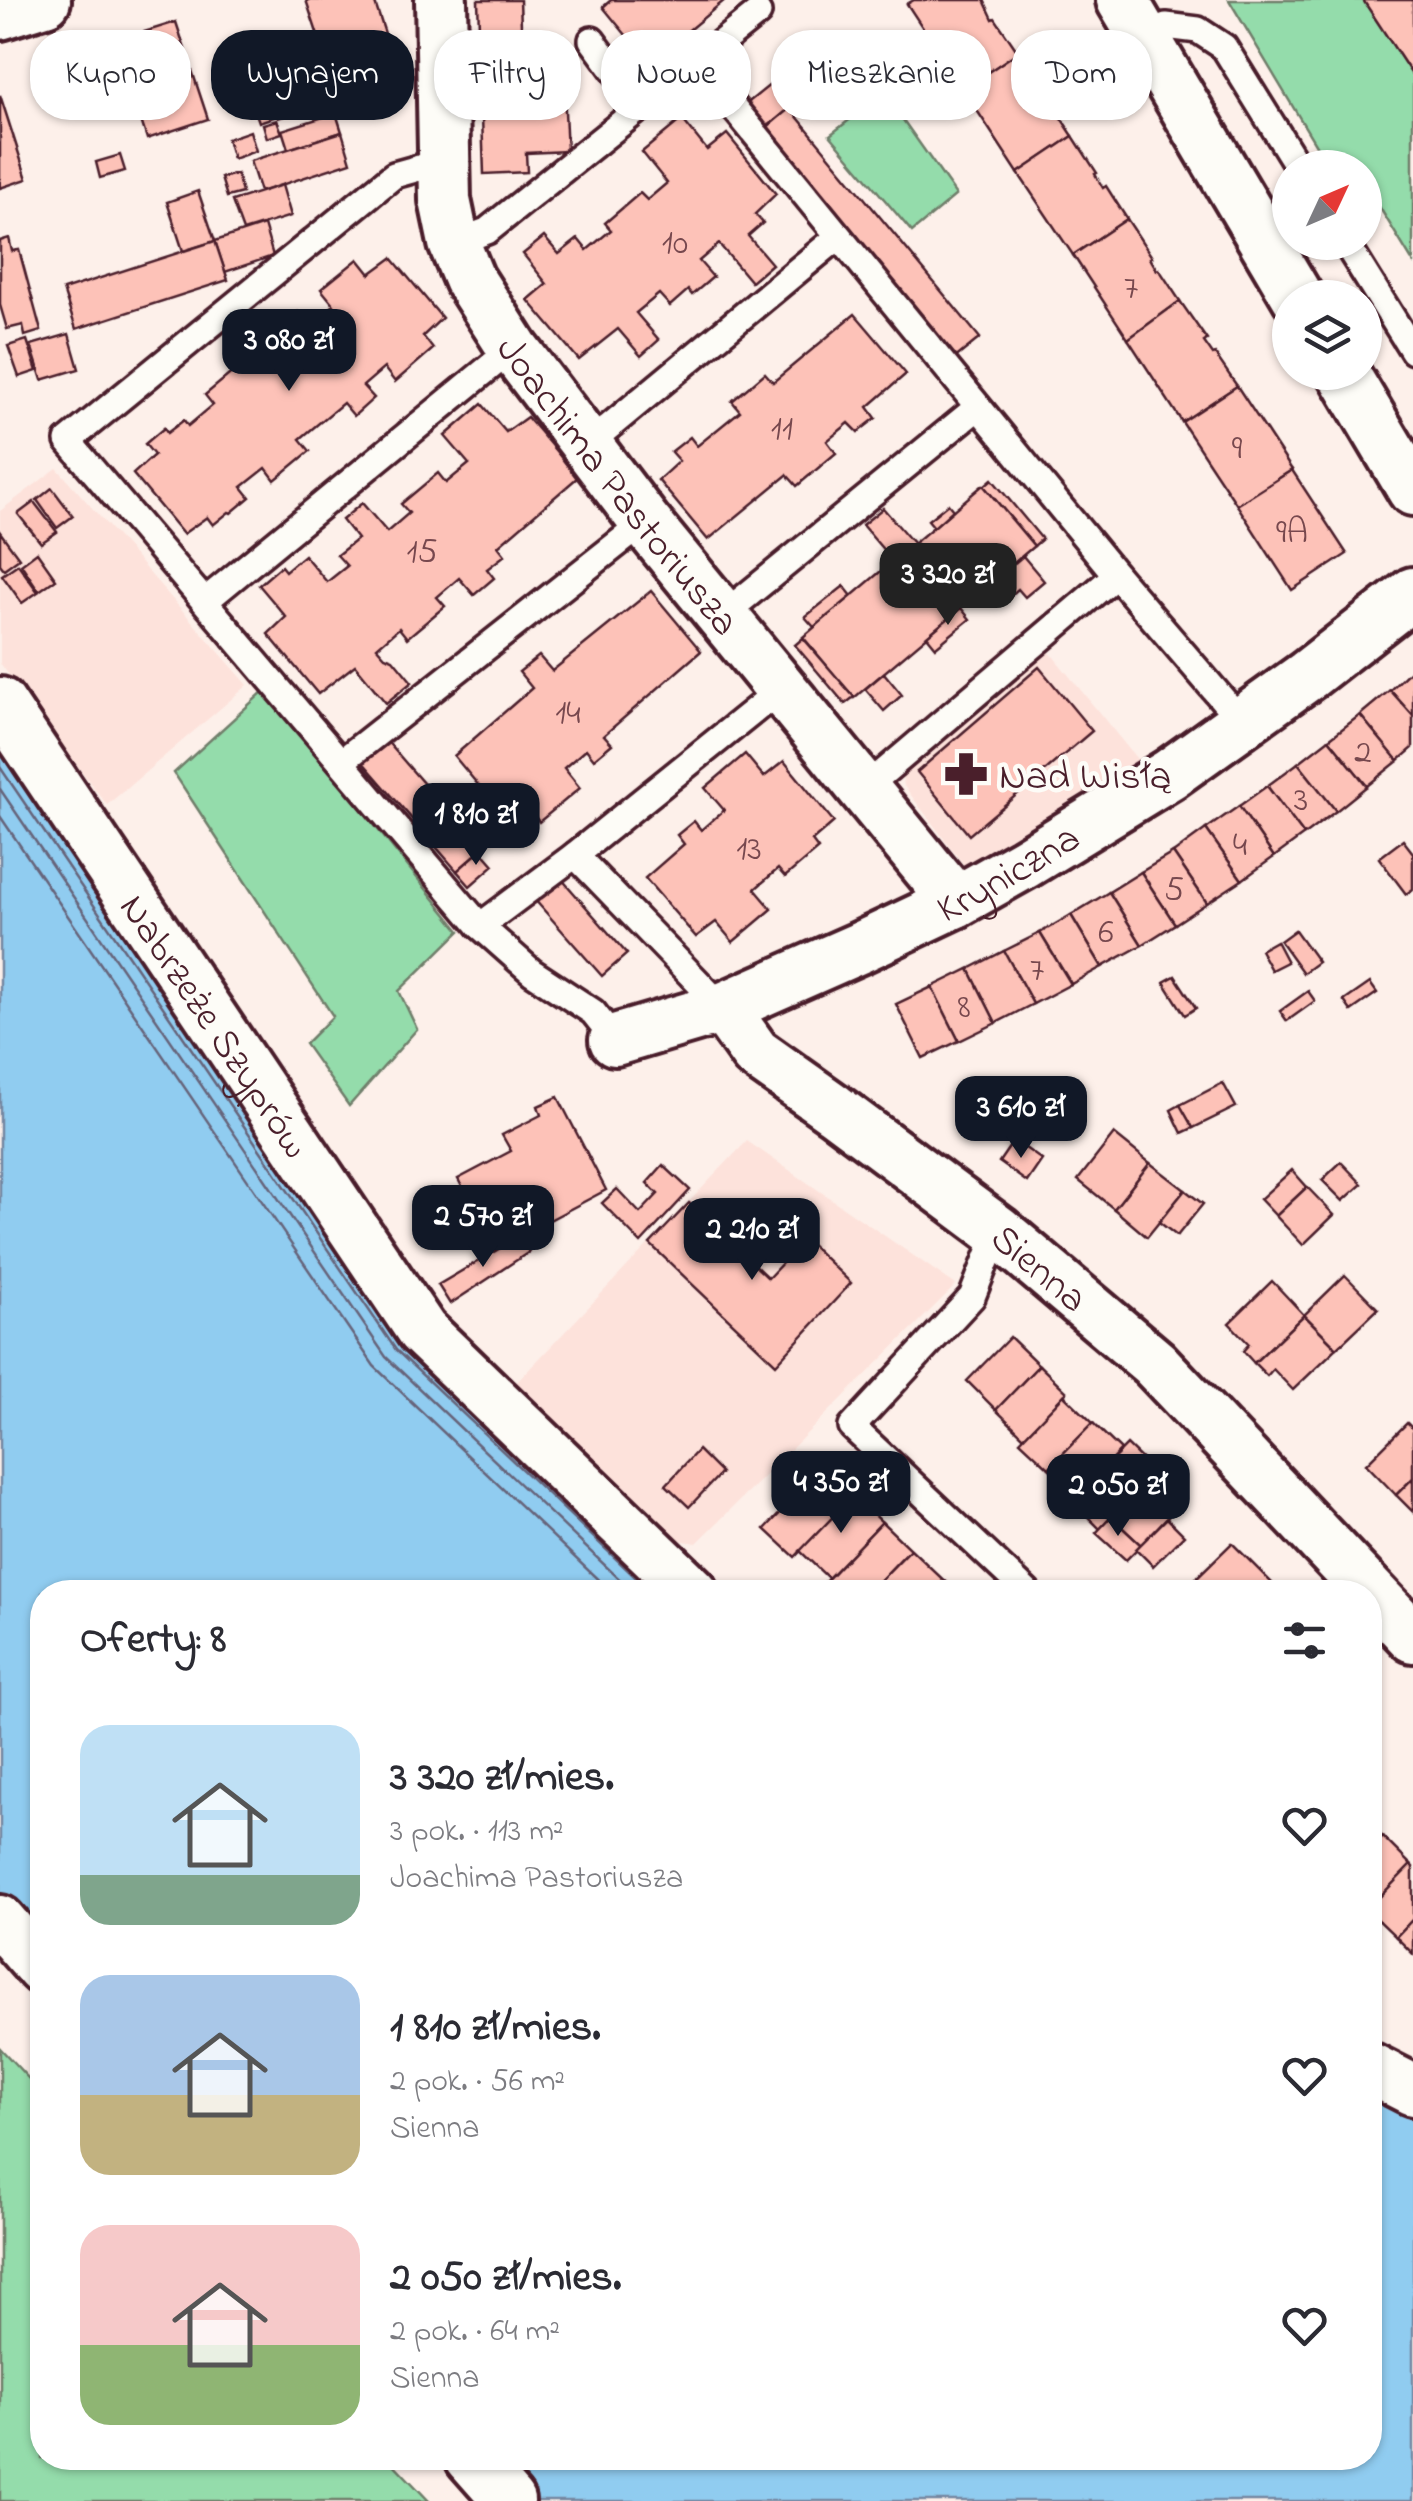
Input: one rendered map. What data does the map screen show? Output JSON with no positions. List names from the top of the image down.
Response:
{
  "streets": {
    "street": [
      "Joachima Pastoriusza",
      "Kryniczna",
      "Nabrzeże Szyprów",
      "Sienna"
    ]
  },
  "crossings": [
    ["Joachima Pastoriusza", "Kryniczna"],
    ["Kryniczna", "Sienna"]
  ],
  "places": {
    "pharmacy": ["Nad Wisłą"]
  },
  "house_numbers": [
    "10",
    "7",
    "11",
    "9",
    "9A",
    "15",
    "14",
    "2",
    "3",
    "4",
    "13",
    "5",
    "6",
    "7",
    "8"
  ],
  "north": "top right",
  "page": {
    "chip": [
      "Kupno",
      "Wynajem",
      "Filtry",
      "Nowe",
      "Mieszkanie",
      "Dom"
    ],
    "price": [
      "3 080 zł",
      "3 320 zł",
      "1 810 zł",
      "3 610 zł",
      "2 570 zł",
      "2 210 zł",
      "4 350 zł",
      "2 050 zł"
    ],
    "heading": "Oferty: 8",
    "list": [
      {
        "name": "3 320 zł/mies.",
        "note": "3 pok. · 113 m² · Joachima Pastoriusza"
      },
      {
        "name": "1 810 zł/mies.",
        "note": "2 pok. · 56 m² · Sienna"
      },
      {
        "name": "2 050 zł/mies.",
        "note": "2 pok. · 64 m² · Sienna"
      }
    ]
  }
}
